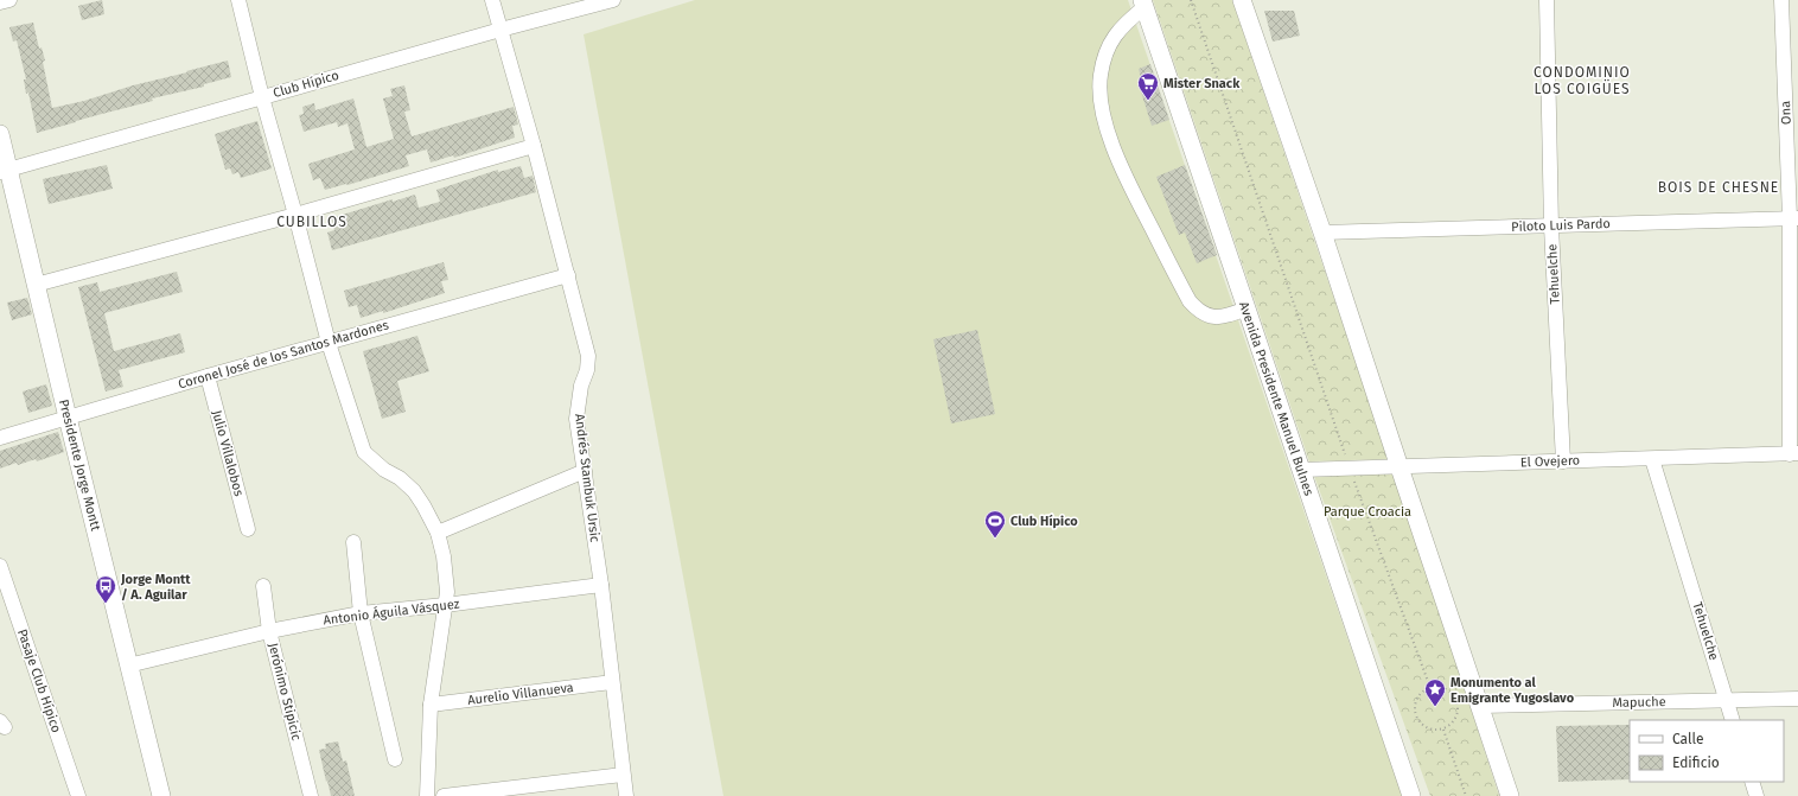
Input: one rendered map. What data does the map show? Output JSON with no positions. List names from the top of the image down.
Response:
{
  "streets": {
    "main road": ["Avenida Presidente Manuel Bulnes", "Presidente Jorge Montt"],
    "street": [
      "Club Hípico",
      "Ona",
      "Piloto Luis Pardo",
      "Tehuelche",
      "Coronel José de los Santos Mardones",
      "Julio Villalobos",
      "El Ovejero",
      "Andrés Stambuk Ursic",
      "Antonio Águila Vásquez",
      "Pasaje Club Hípico",
      "Jerónimo Stipicic",
      "Aurelio Villanueva",
      "Mapuche"
    ]
  },
  "crossings": [
    ["Club Hípico", "Presidente Jorge Montt"],
    ["Club Hípico", "Andrés Stambuk Ursic"],
    ["Ona", "Piloto Luis Pardo"],
    ["Ona", "El Ovejero"],
    ["Piloto Luis Pardo", "Tehuelche"],
    ["Tehuelche", "El Ovejero"],
    ["Tehuelche", "Mapuche"],
    ["Coronel José de los Santos Mardones", "Julio Villalobos"],
    ["Coronel José de los Santos Mardones", "Presidente Jorge Montt"],
    ["Coronel José de los Santos Mardones", "Andrés Stambuk Ursic"],
    ["Avenida Presidente Manuel Bulnes", "El Ovejero"],
    ["Presidente Jorge Montt", "Antonio Águila Vásquez"],
    ["Andrés Stambuk Ursic", "Antonio Águila Vásquez"],
    ["Andrés Stambuk Ursic", "Aurelio Villanueva"],
    ["Antonio Águila Vásquez", "Jerónimo Stipicic"]
  ],
  "districts": ["CONDOMINIO LOS COIGÜES", "BOIS DE CHESNE", "CUBILLOS"],
  "parks": ["Parque Croacia"],
  "places": {
    "supermarket": ["Mister Snack"],
    "sports": ["Club Hípico"],
    "bus stop": ["Jorge Montt / A. Aguilar"],
    "place": ["Monumento al Emigrante Yugoslavo"]
  },
  "legend": ["Calle", "Edificio"]
}
